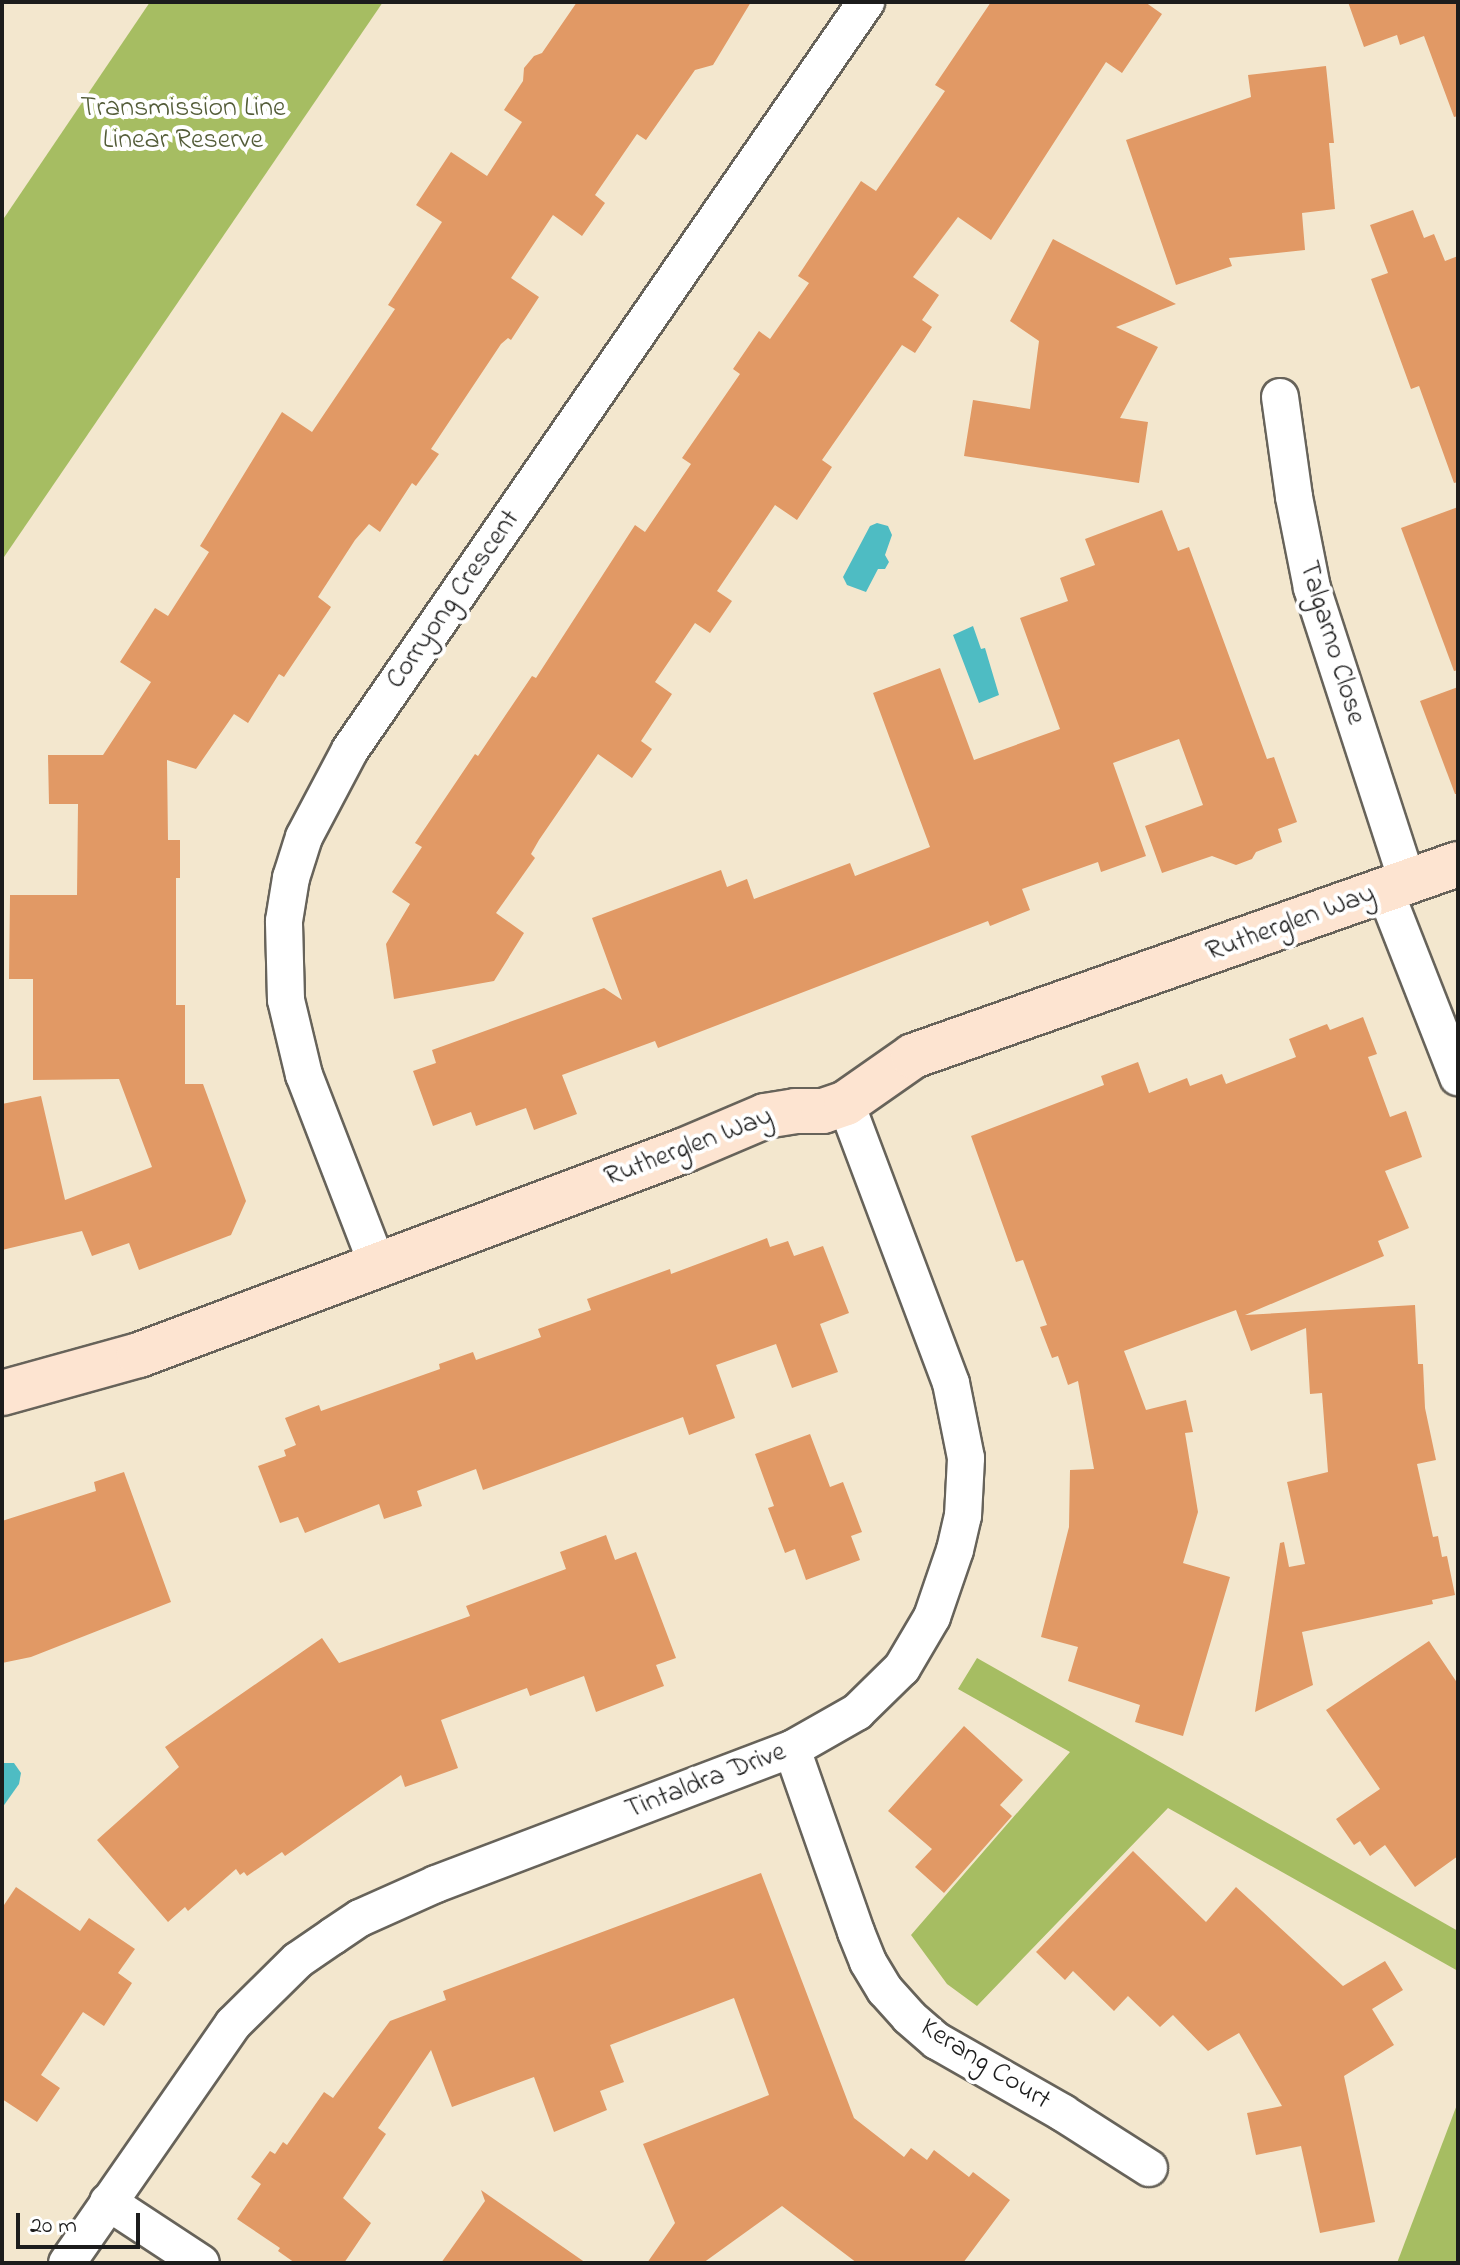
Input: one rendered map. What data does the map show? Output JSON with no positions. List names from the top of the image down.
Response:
{
  "streets": {
    "street": [
      "Corryong Crescent",
      "Talgarno Close",
      "Rutherglen Way",
      "Tintaldra Drive",
      "Kerang Court"
    ]
  },
  "crossings": [
    ["Corryong Crescent", "Rutherglen Way"],
    ["Talgarno Close", "Rutherglen Way"],
    ["Rutherglen Way", "Tintaldra Drive"],
    ["Tintaldra Drive", "Kerang Court"]
  ],
  "parks": ["Transmission Line Linear Reserve"],
  "scale_bar": "20 m"
}
